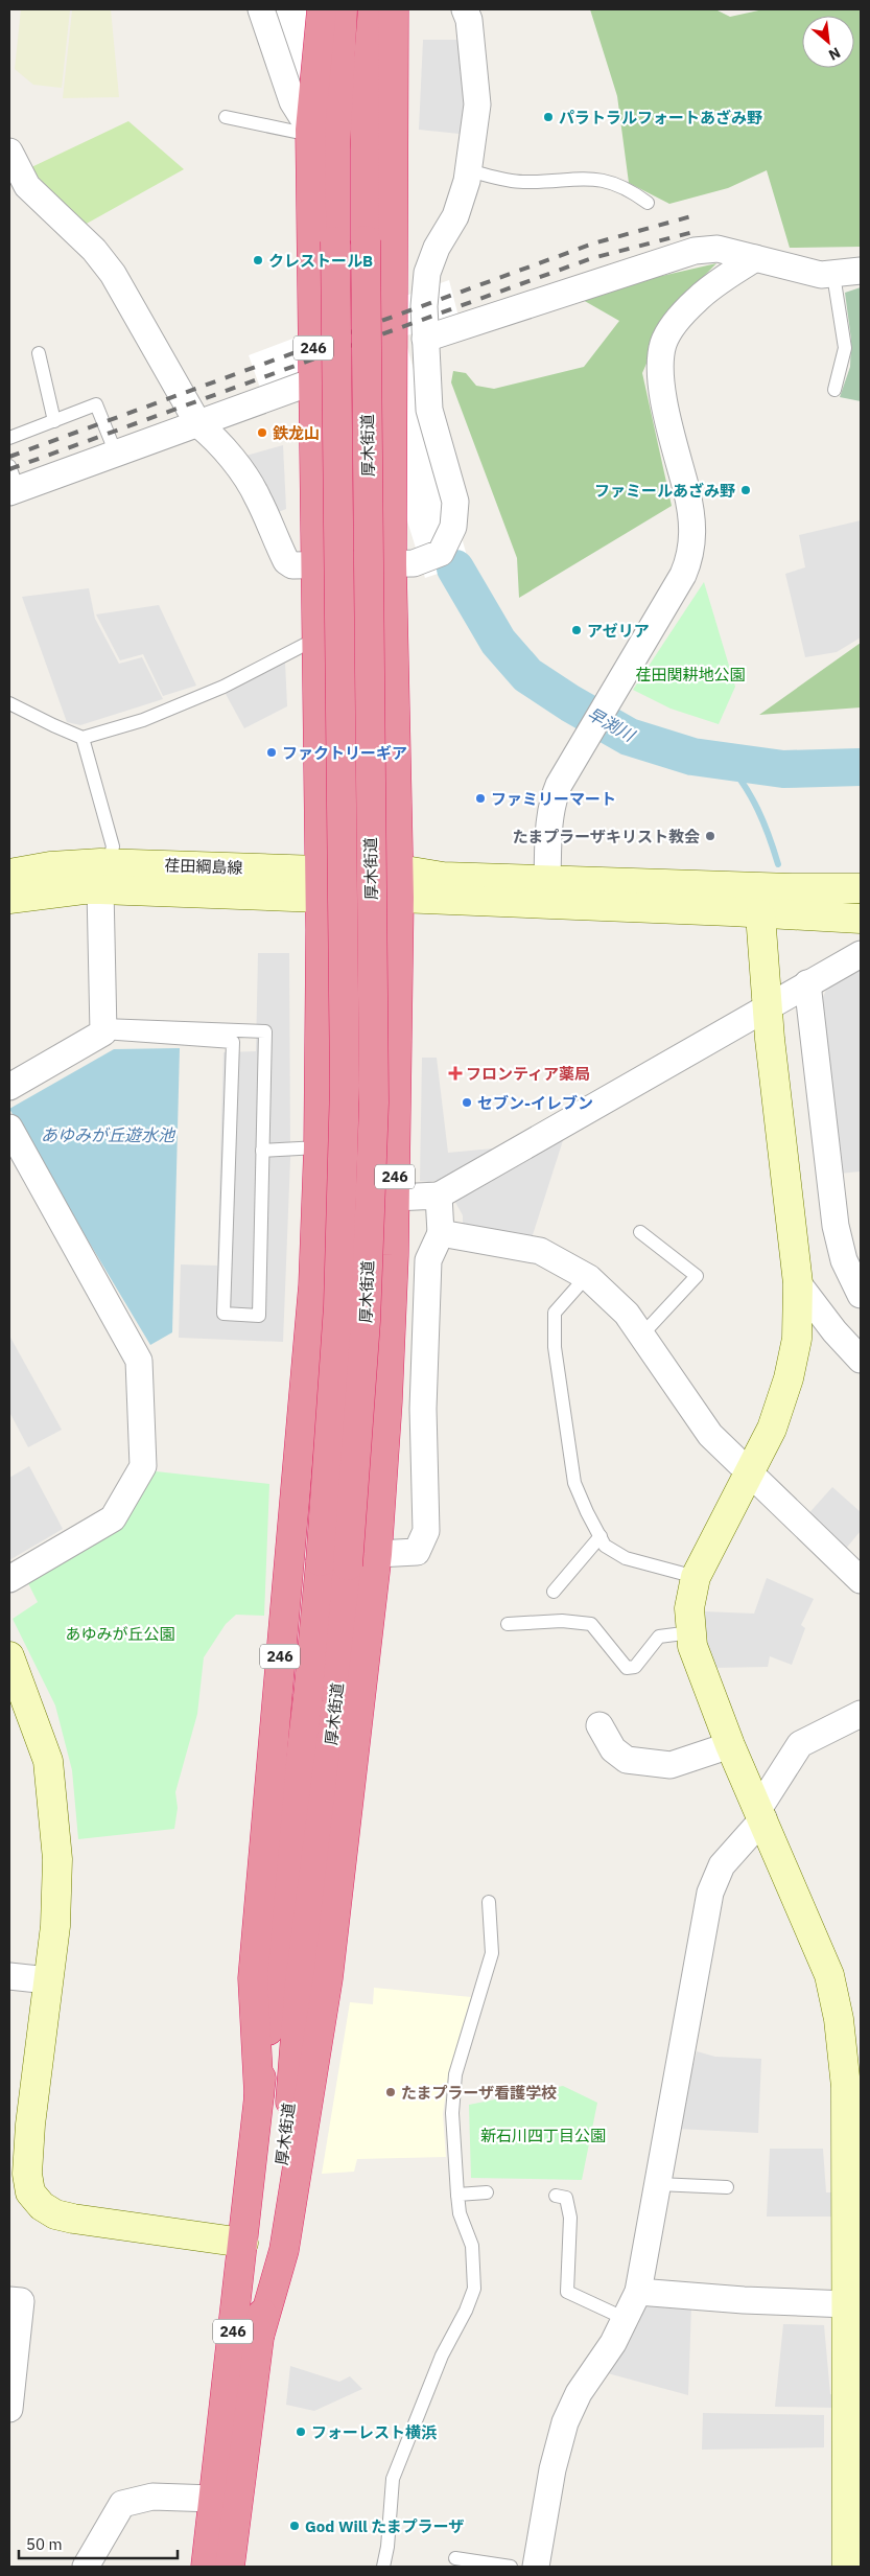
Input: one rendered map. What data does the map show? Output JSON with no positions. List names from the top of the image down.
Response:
{
  "streets": {
    "highway": ["246", "厚木街道"],
    "street": ["荏田綱島線"]
  },
  "crossings": [
    ["246", "厚木街道"],
    ["246", "荏田綱島線"]
  ],
  "water": ["早渕川", "あゆみが丘遊水池"],
  "parks": ["荏田関耕地公園", "あゆみが丘公園", "新石川四丁目公園"],
  "places": {
    "other": [
      "パラトラルフォートあざみ野",
      "クレストールB",
      "鉄龙山",
      "ファミールあざみ野",
      "アゼリア",
      "ファクトリーギア",
      "ファミリーマート",
      "たまプラーザキリスト教会",
      "セブン-イレブン",
      "たまプラーザ看護学校",
      "フォーレスト横浜",
      "God Will たまプラーザ"
    ],
    "health": ["フロンティア薬局"]
  },
  "scale_bar": "50 m",
  "north": "bottom right"
}
